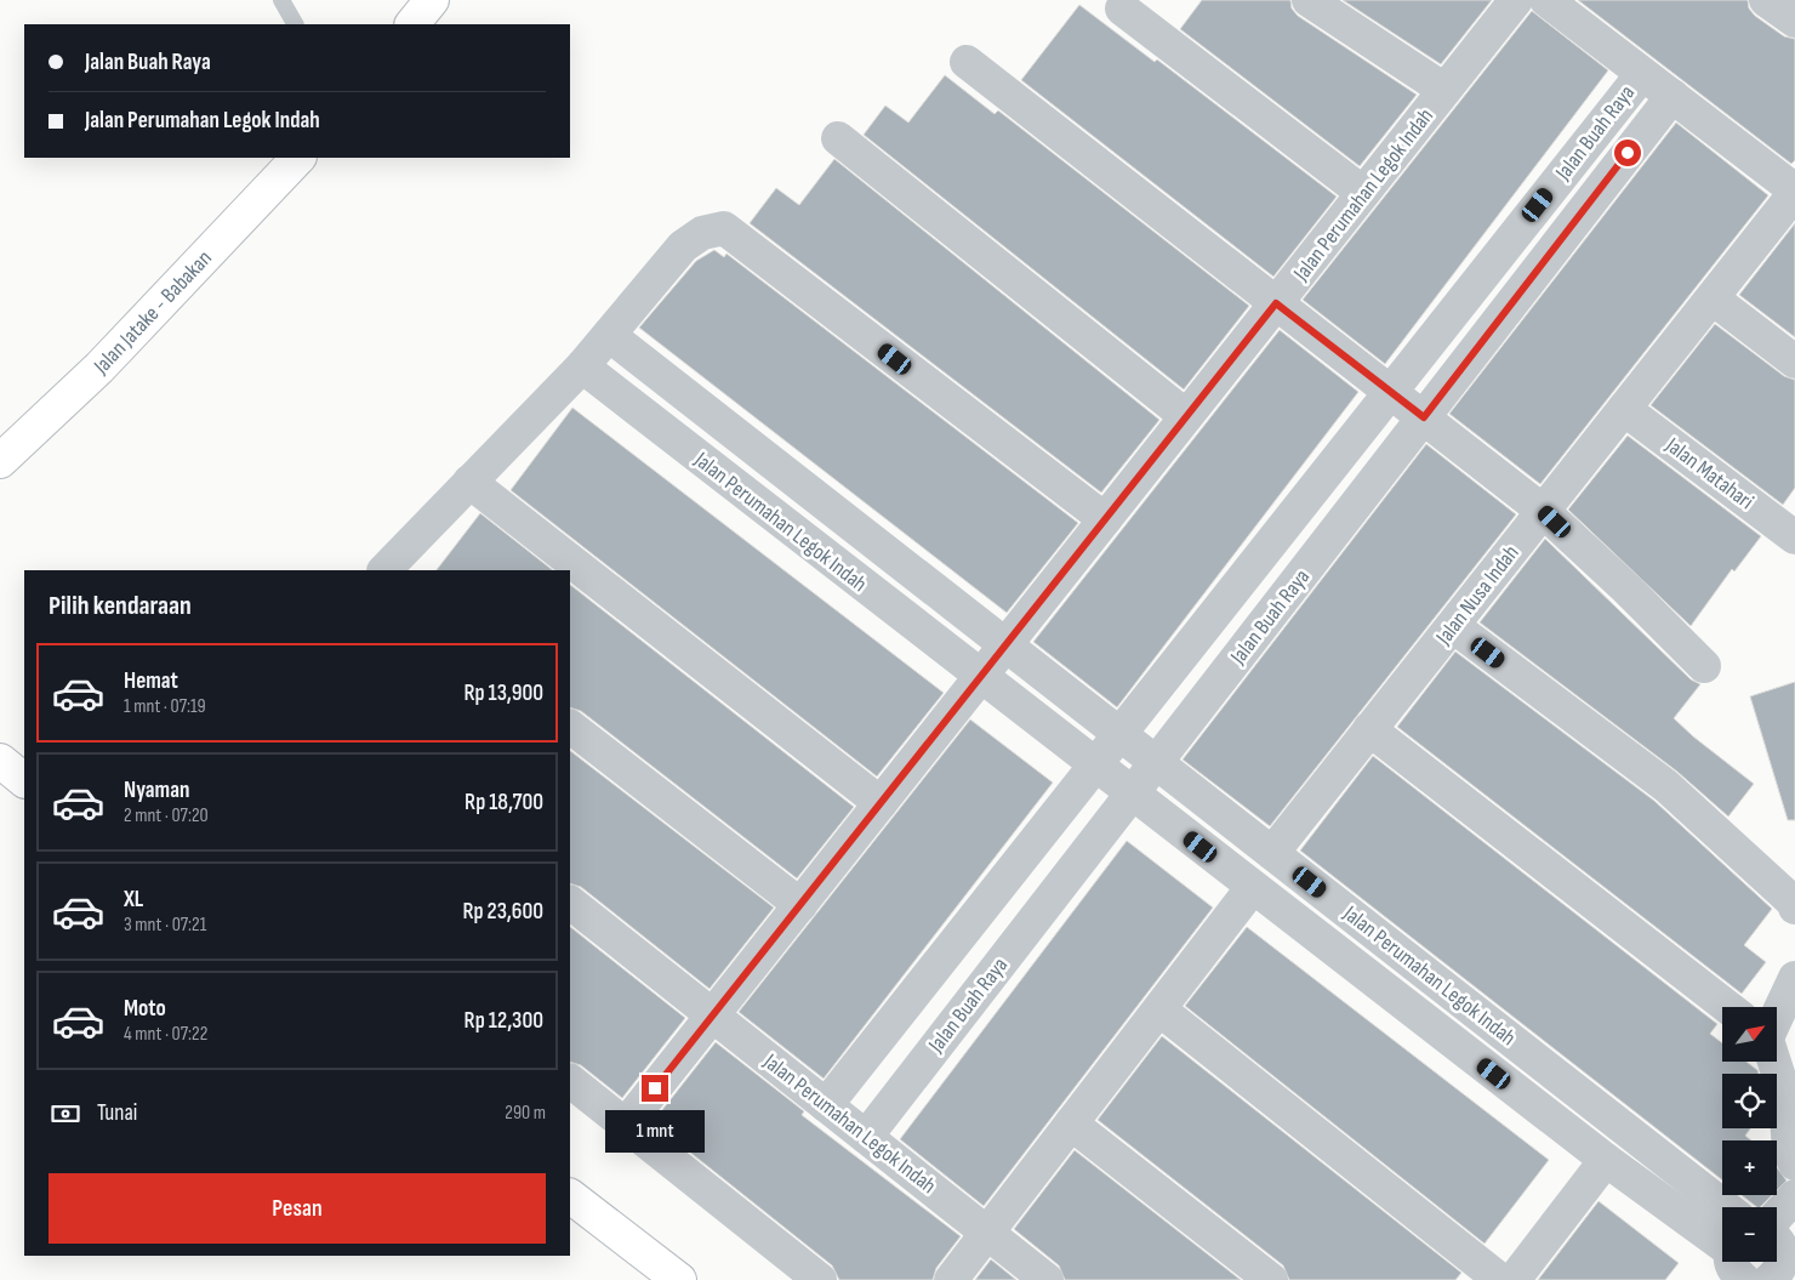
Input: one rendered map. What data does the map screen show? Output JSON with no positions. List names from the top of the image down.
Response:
{
  "streets": {
    "main road": ["Jalan Jatake - Babakan"],
    "street": [
      "Jalan Buah Raya",
      "Jalan Perumahan Legok Indah",
      "Jalan Matahari",
      "Jalan Nusa Indah"
    ]
  },
  "crossings": [
    ["Jalan Buah Raya", "Jalan Perumahan Legok Indah"],
    ["Jalan Perumahan Legok Indah", "Jalan Nusa Indah"],
    ["Jalan Matahari", "Jalan Nusa Indah"]
  ],
  "north": "top right",
  "page": {
    "banner": ["Jalan Buah Raya", "Jalan Perumahan Legok Indah"],
    "heading": "Pilih kendaraan",
    "list": [
      {
        "name": "Hemat",
        "note": "1 mnt · 07:19",
        "value": "Rp 13,900"
      },
      {
        "name": "Nyaman",
        "note": "2 mnt · 07:20",
        "value": "Rp 18,700"
      },
      {
        "name": "XL",
        "note": "3 mnt · 07:21",
        "value": "Rp 23,600"
      },
      {
        "name": "Moto",
        "note": "4 mnt · 07:22",
        "value": "Rp 12,300"
      }
    ],
    "map_buttons": ["+", "−"],
    "pay": ["Tunai", "290 m"],
    "bubble": "1 mnt",
    "buttons": "Pesan"
  }
}
